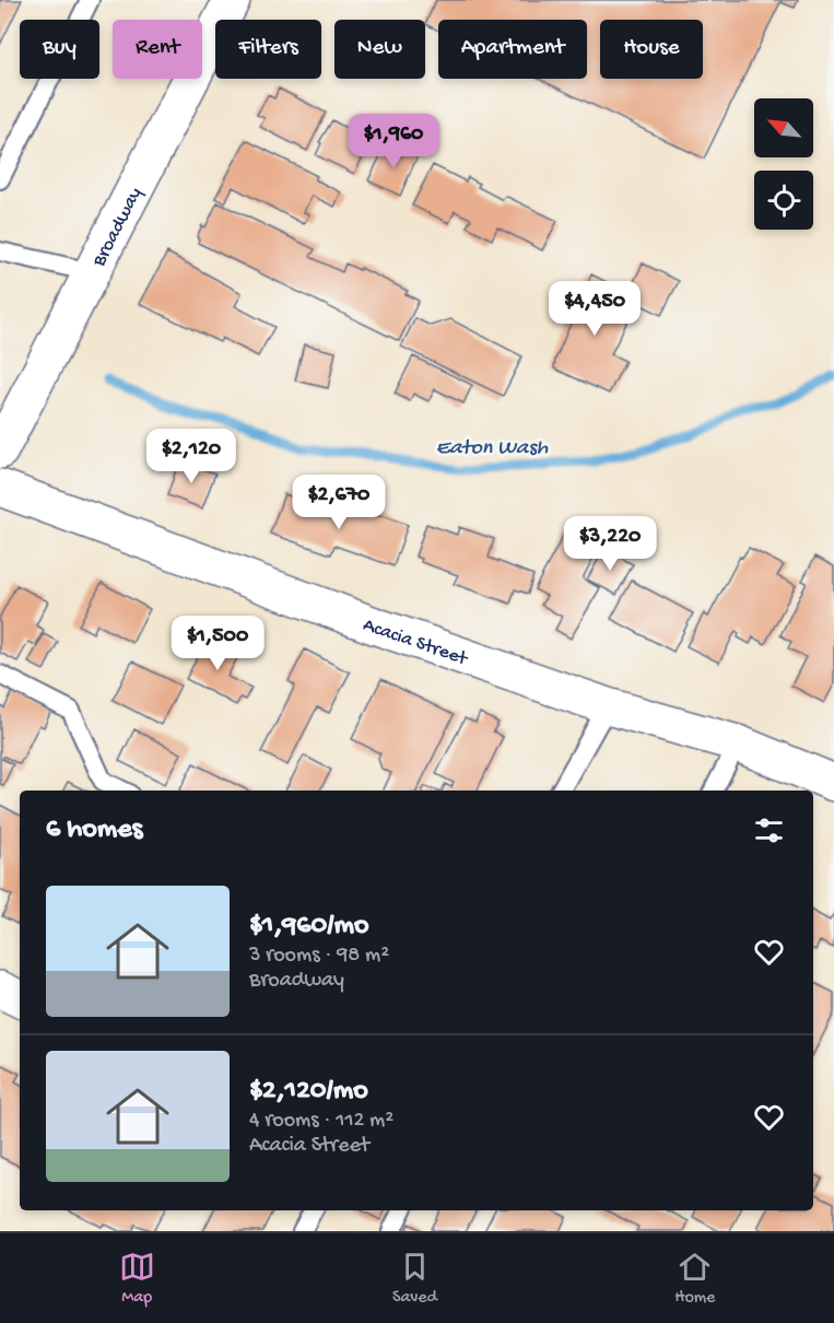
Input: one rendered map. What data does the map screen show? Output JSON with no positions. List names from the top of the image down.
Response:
{
  "streets": {
    "street": ["Broadway", "Acacia Street"]
  },
  "water": ["Eaton Wash"],
  "north": "top left",
  "page": {
    "chip": [
      "Buy",
      "Rent",
      "Filters",
      "New",
      "Apartment",
      "House"
    ],
    "price": [
      "$1,960",
      "$4,450",
      "$2,120",
      "$2,670",
      "$3,220",
      "$1,500"
    ],
    "heading": "6 homes",
    "list": [
      {
        "name": "$1,960/mo",
        "note": "3 rooms · 98 m² · Broadway"
      },
      {
        "name": "$2,120/mo",
        "note": "4 rooms · 112 m² · Acacia Street"
      }
    ],
    "tabs": ["Map", "Saved", "Home"]
  }
}
